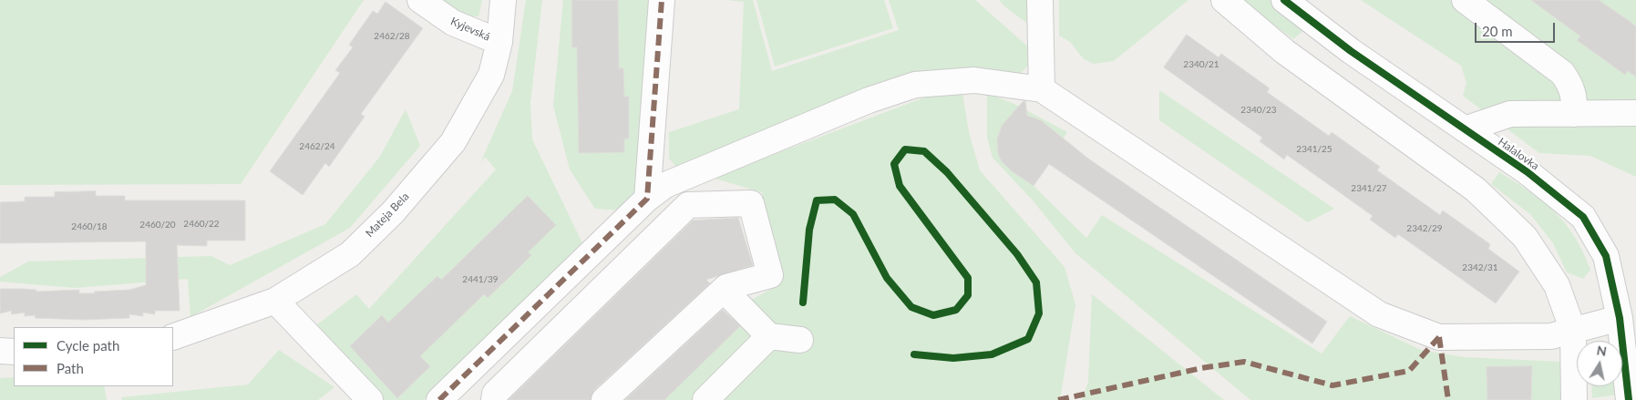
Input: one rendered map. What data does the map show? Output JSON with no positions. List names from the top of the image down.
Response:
{
  "streets": {
    "street": ["Kyjevská", "Halalovka", "Mateja Bela"]
  },
  "crossings": [
    ["Kyjevská", "Mateja Bela"]
  ],
  "house_numbers": [
    "2462/28",
    "2340/21",
    "2340/23",
    "2462/24",
    "2341/25",
    "2341/27",
    "2460/22",
    "2460/20",
    "2460/18",
    "2342/29",
    "2342/31",
    "2441/39"
  ],
  "legend": ["Cycle path", "Path"],
  "scale_bar": "20 m",
  "north": "top"
}
